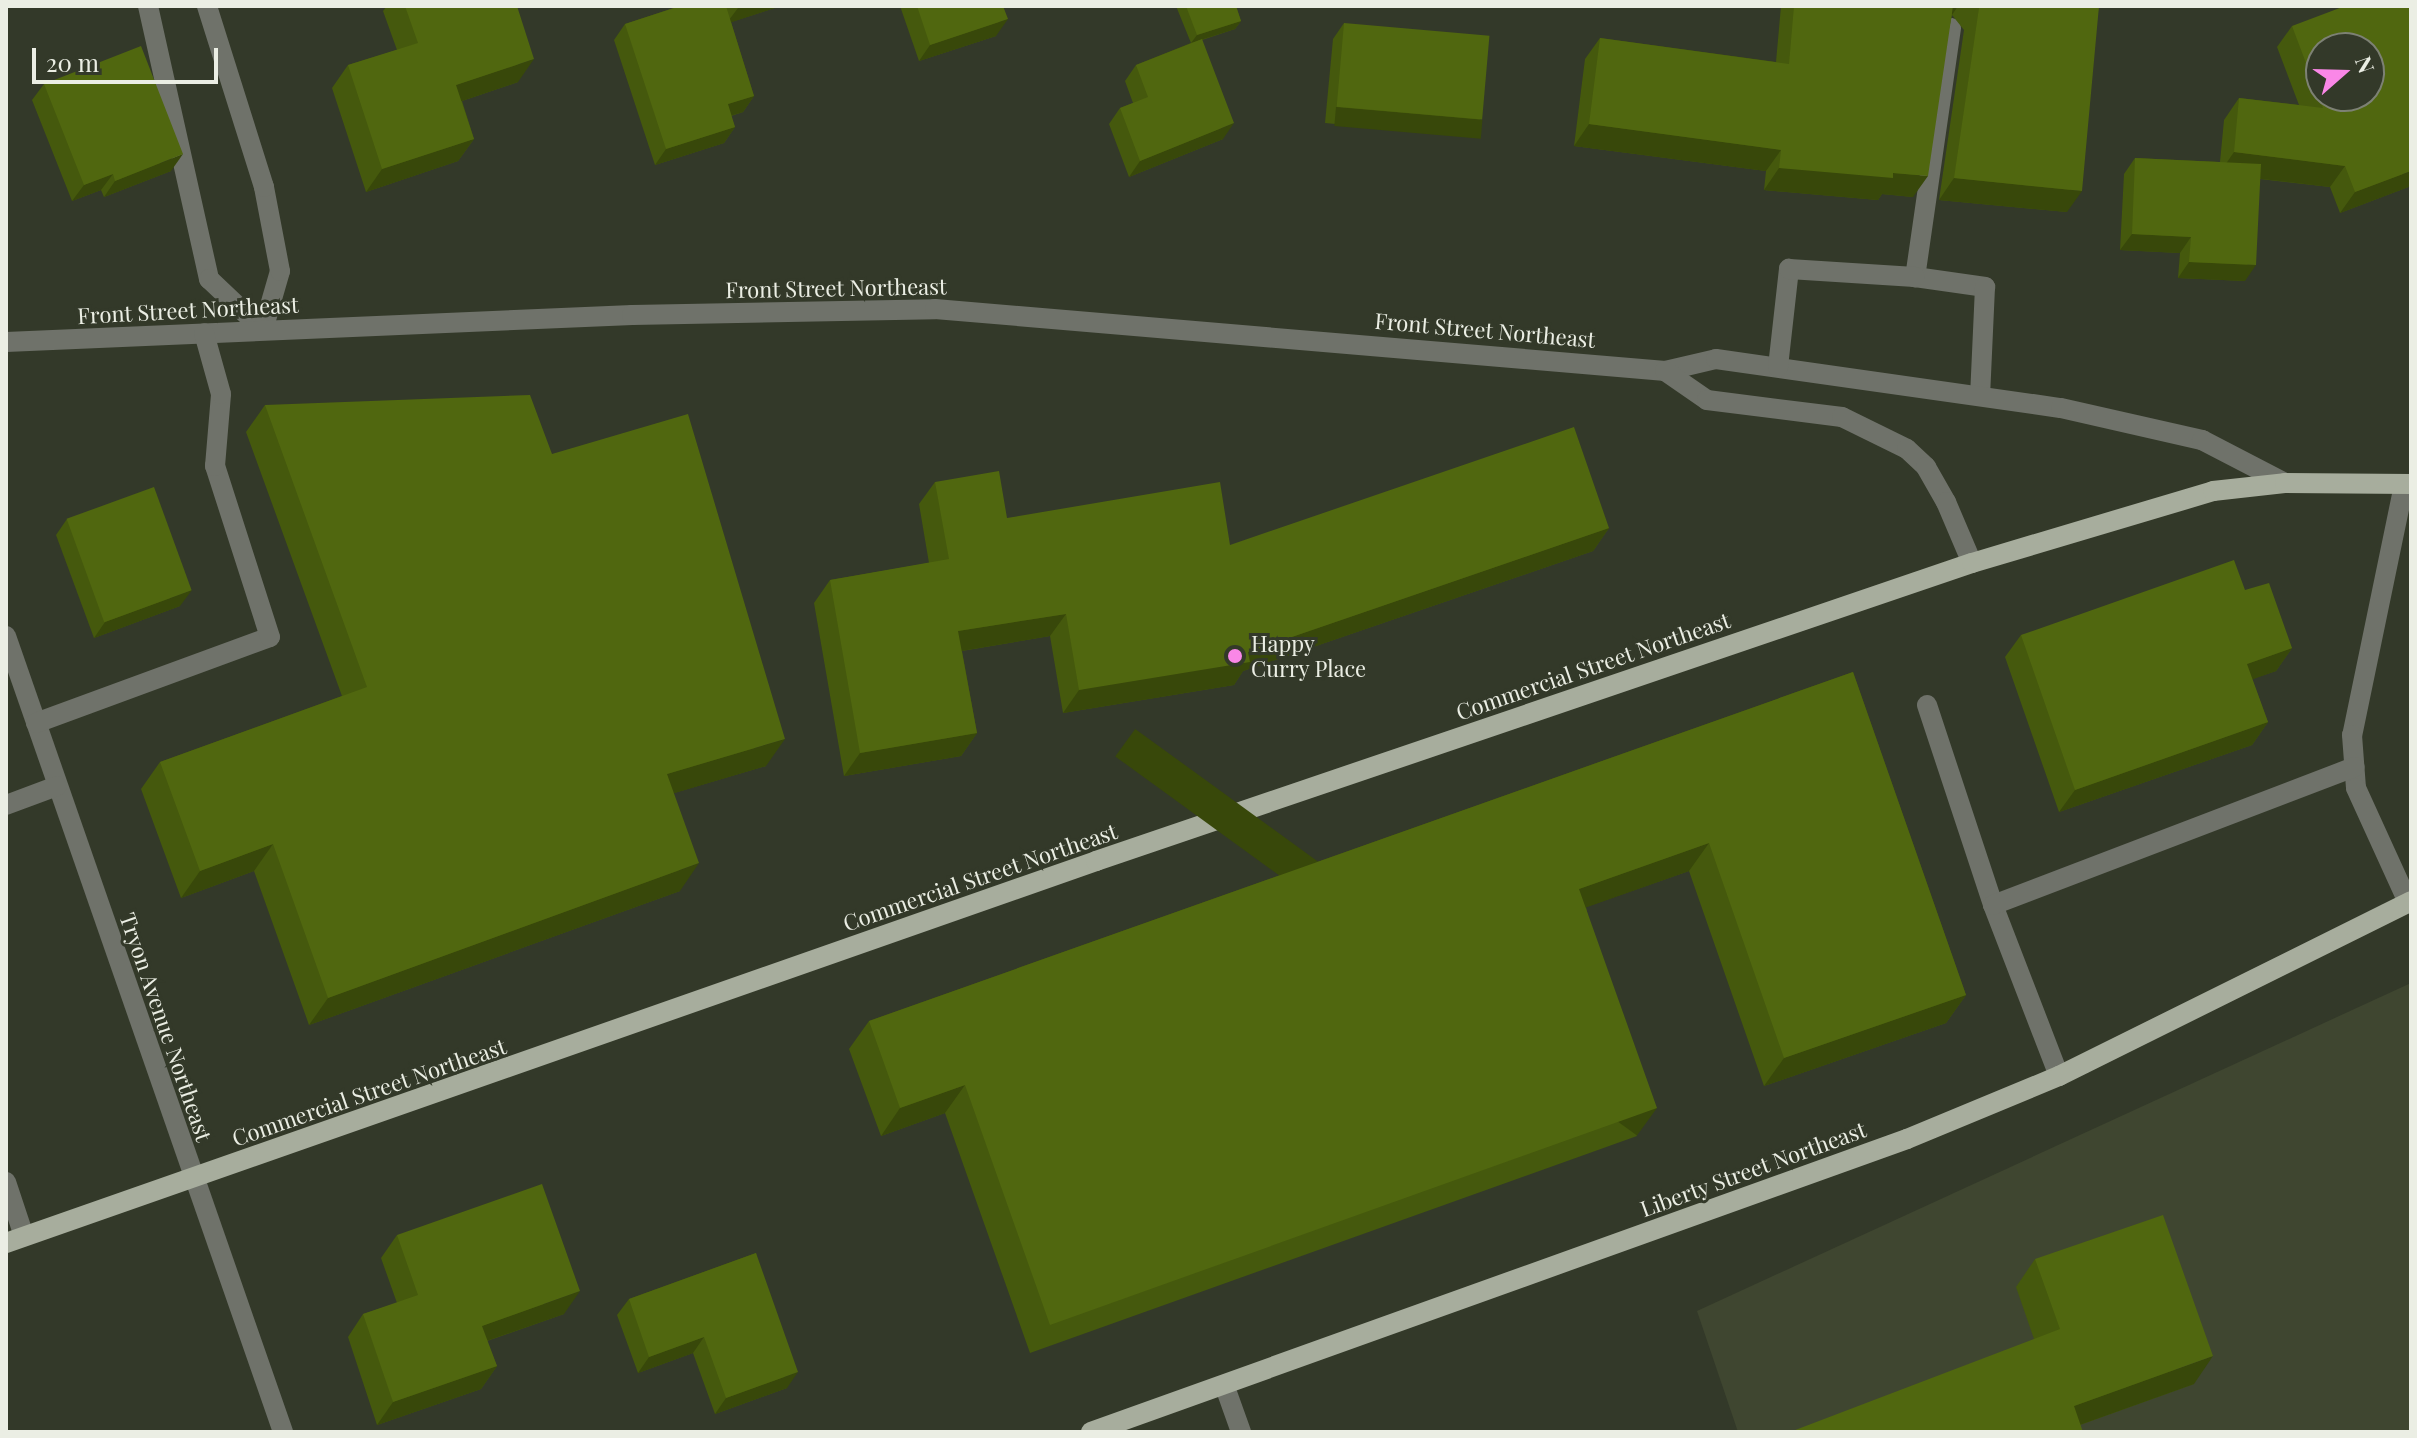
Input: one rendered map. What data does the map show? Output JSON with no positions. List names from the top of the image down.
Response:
{
  "streets": {
    "main road": ["Front Street Northeast", "Commercial Street Northeast", "Liberty Street Northeast"],
    "street": ["Tryon Avenue Northeast"]
  },
  "crossings": [
    ["Front Street Northeast", "Commercial Street Northeast"],
    ["Commercial Street Northeast", "Tryon Avenue Northeast"]
  ],
  "places": ["Happy Curry Place"],
  "scale_bar": "20 m",
  "north": "right"
}
